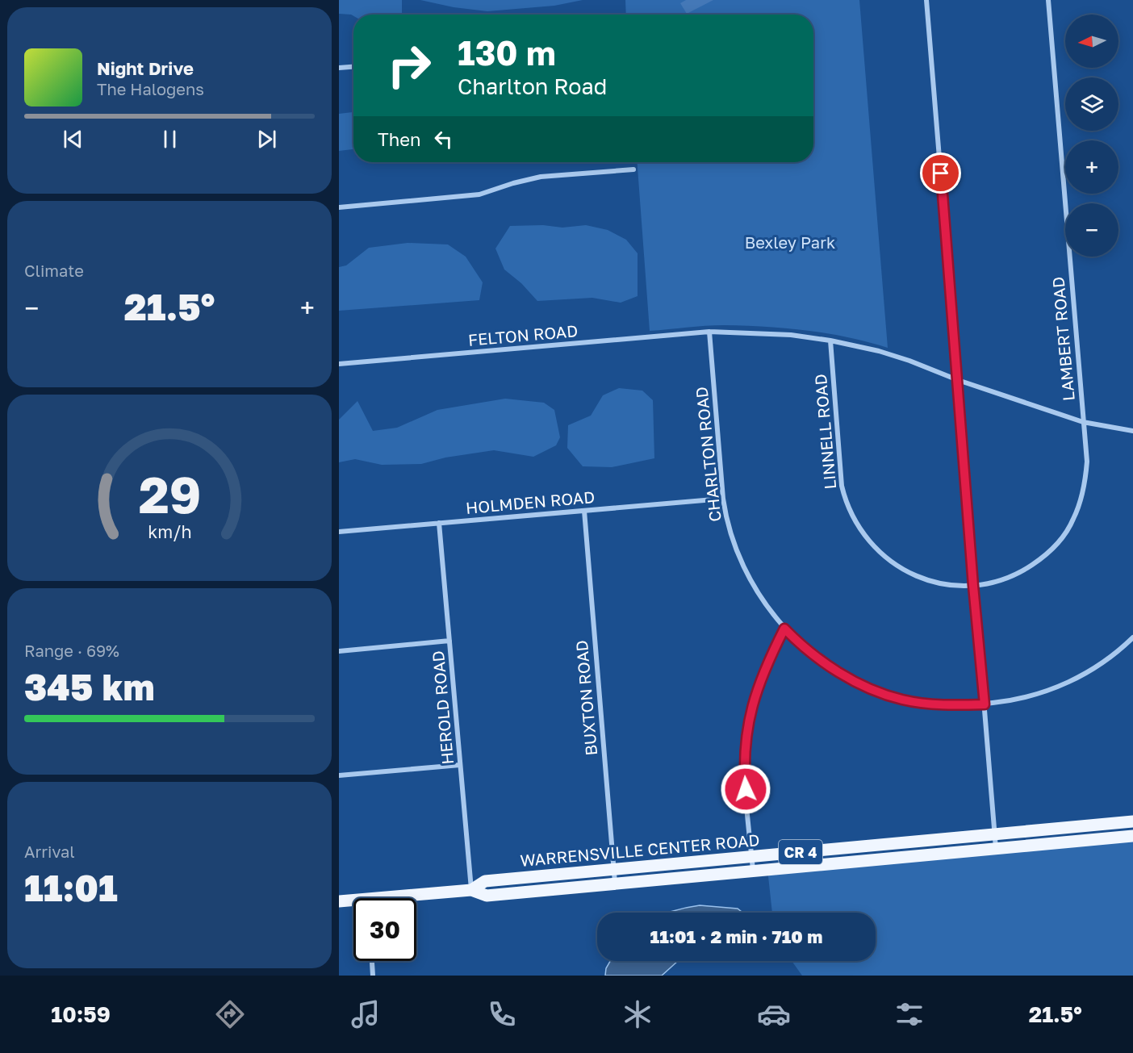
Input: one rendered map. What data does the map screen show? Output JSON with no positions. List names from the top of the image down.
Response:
{
  "streets": {
    "main road": ["WARRENSVILLE CENTER ROAD", "CR 4"],
    "street": [
      "FELTON ROAD",
      "LAMBERT ROAD",
      "LINNELL ROAD",
      "CHARLTON ROAD",
      "HOLMDEN ROAD",
      "BUXTON ROAD",
      "HEROLD ROAD"
    ]
  },
  "crossings": [
    ["FELTON ROAD", "LAMBERT ROAD"],
    ["FELTON ROAD", "LINNELL ROAD"],
    ["FELTON ROAD", "CHARLTON ROAD"],
    ["LAMBERT ROAD", "LINNELL ROAD"],
    ["CHARLTON ROAD", "HOLMDEN ROAD"],
    ["HOLMDEN ROAD", "BUXTON ROAD"],
    ["HOLMDEN ROAD", "HEROLD ROAD"],
    ["BUXTON ROAD", "WARRENSVILLE CENTER ROAD"],
    ["HEROLD ROAD", "WARRENSVILLE CENTER ROAD"]
  ],
  "parks": ["Bexley Park"],
  "north": "left",
  "page": {
    "map_buttons": ["+", "−"],
    "turn": ["130 m", "Charlton Road"],
    "song": ["Night Drive", "The Halogens"],
    "then": "Then",
    "tile": [
      "Climate",
      ["Range · 69%", "345 km"],
      ["Arrival", "11:01"]
    ],
    "heat": ["−", "21.5°", "+"],
    "limit": "30",
    "trip": "11:01 · 2 min · 710 m",
    "tabs": ["10:59", "21.5°"],
    "gauge": ["29", "km/h"]
  }
}
